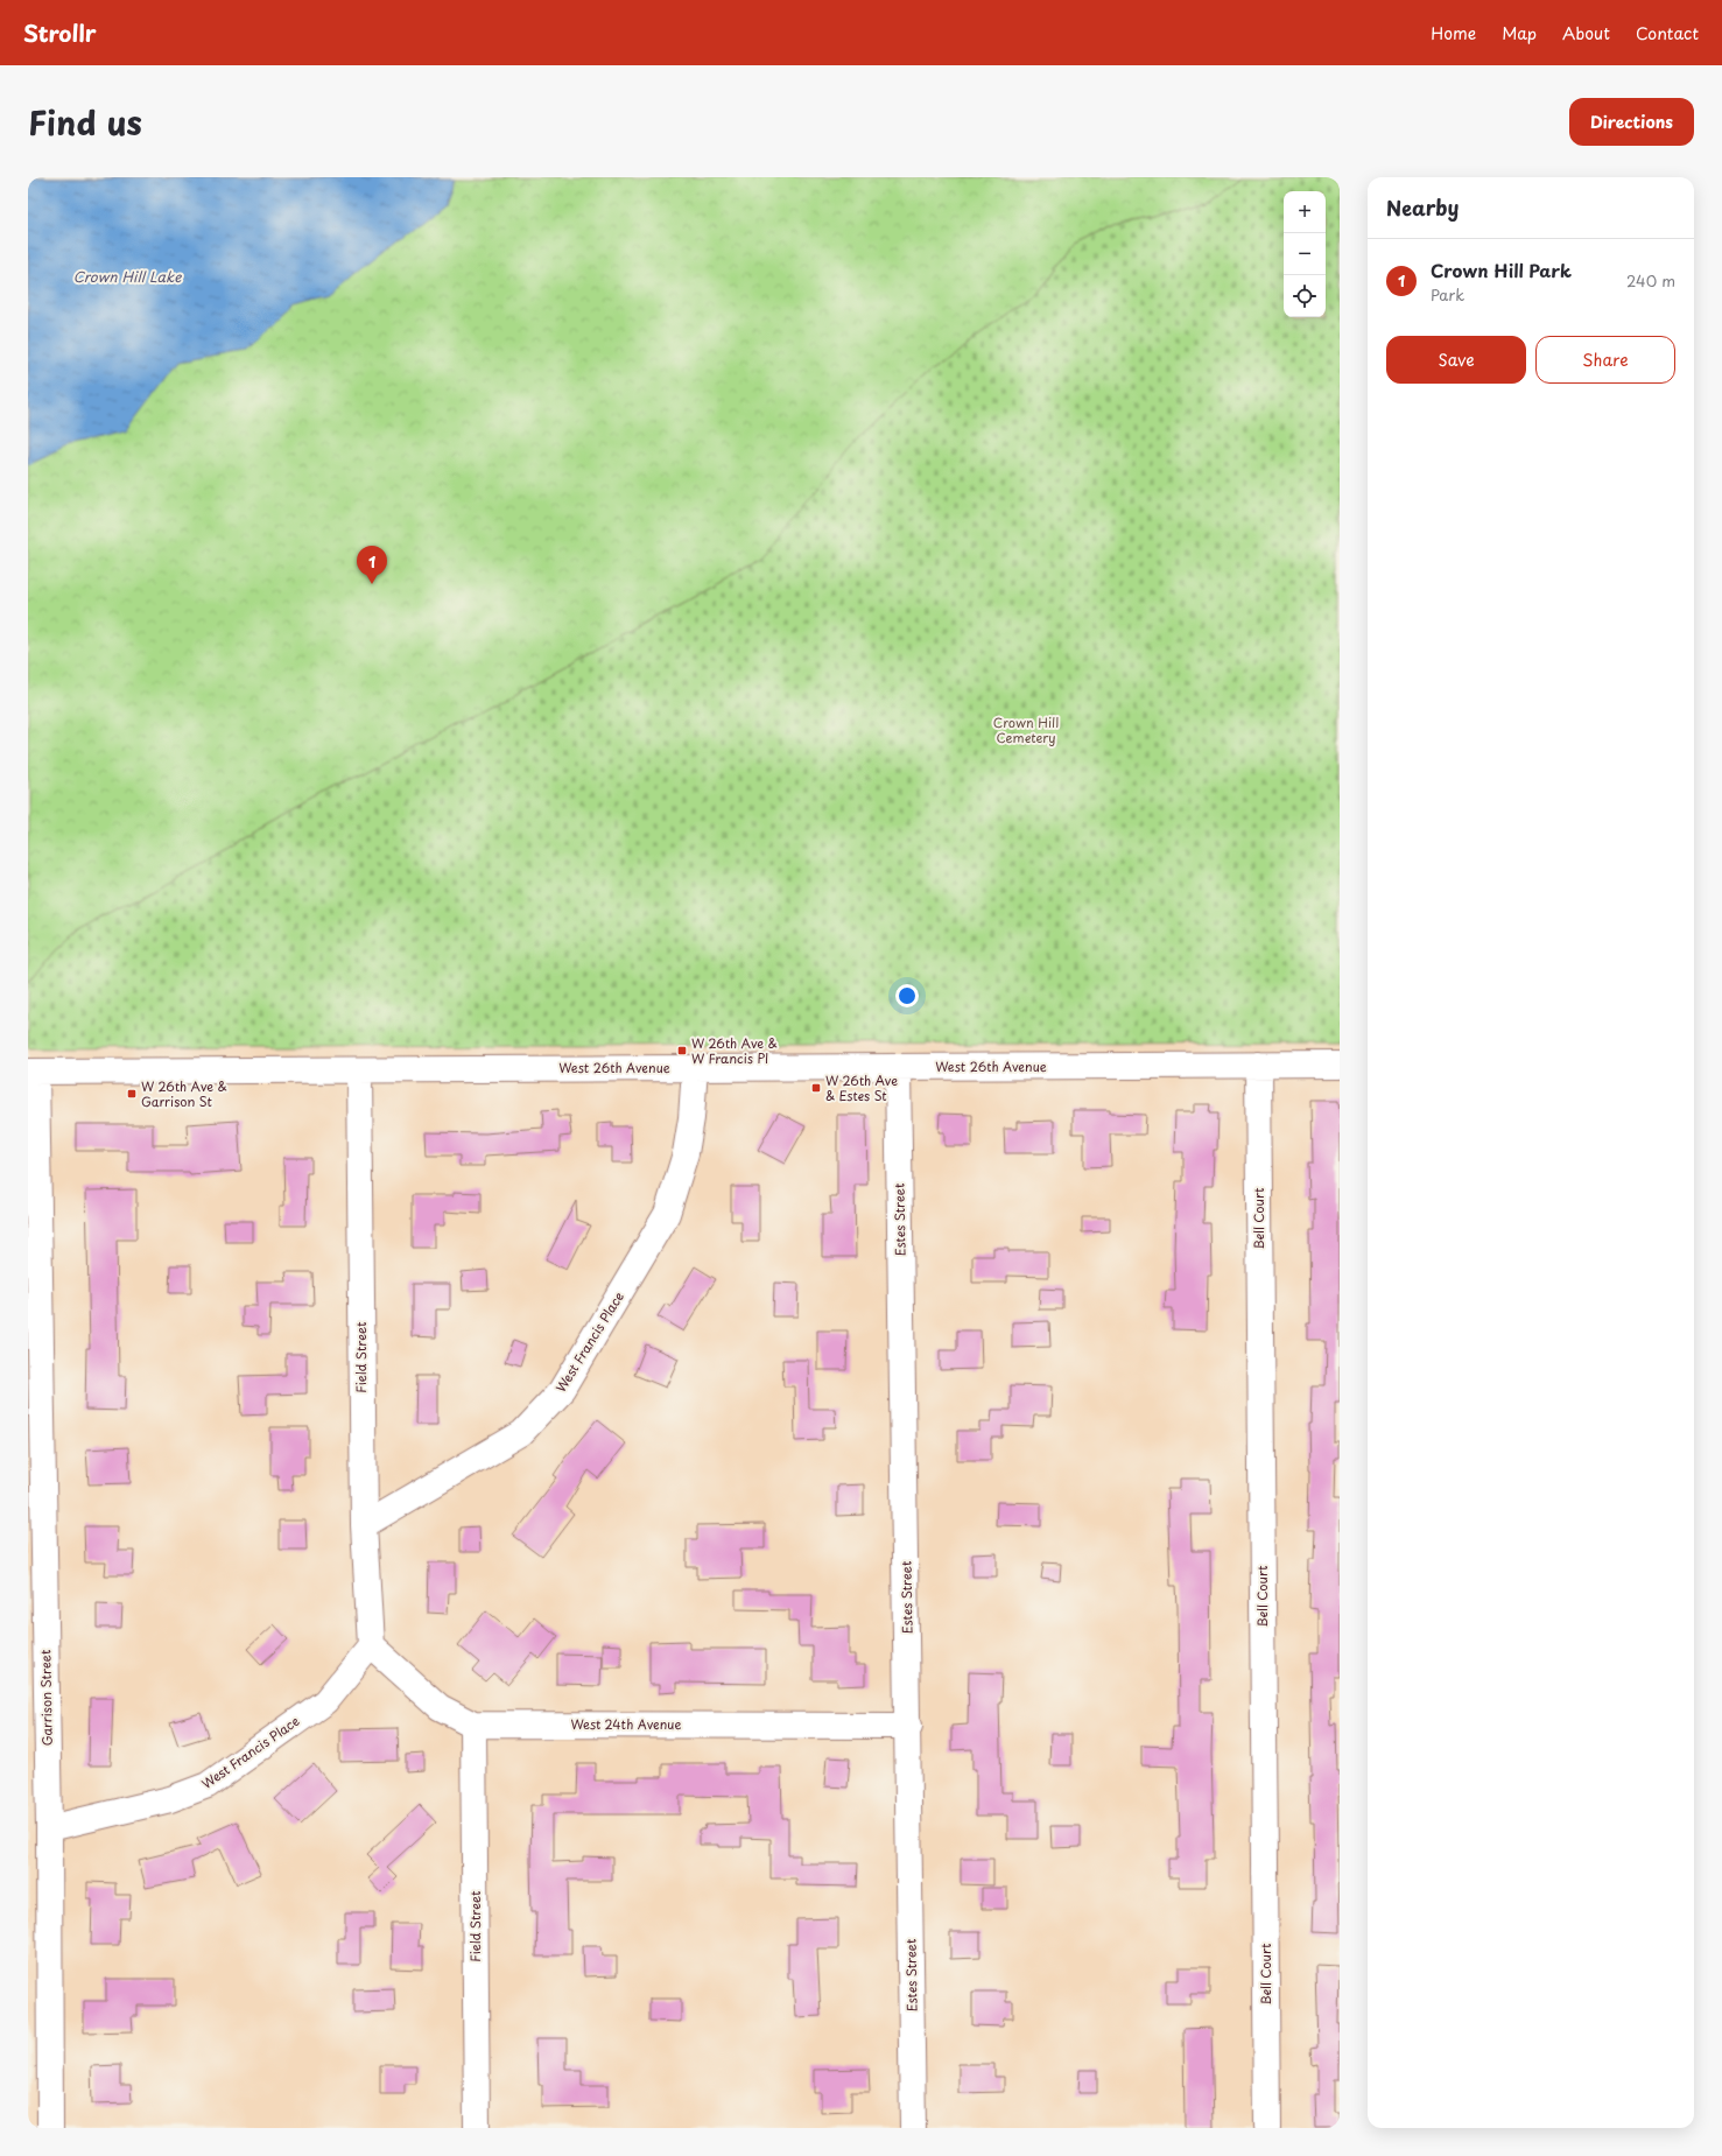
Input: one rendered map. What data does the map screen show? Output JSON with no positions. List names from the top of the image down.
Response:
{
  "streets": {
    "street": [
      "West 26th Avenue",
      "Bell Court",
      "Estes Street",
      "West Francis Place",
      "Field Street",
      "Garrison Street",
      "West 24th Avenue"
    ]
  },
  "crossings": [
    ["West 26th Avenue", "Bell Court"],
    ["West 26th Avenue", "Estes Street"],
    ["West 26th Avenue", "West Francis Place"],
    ["West 26th Avenue", "Field Street"],
    ["West 26th Avenue", "Garrison Street"],
    ["Estes Street", "West 24th Avenue"],
    ["West Francis Place", "Field Street"],
    ["West Francis Place", "Garrison Street"],
    ["West Francis Place", "West 24th Avenue"],
    ["Field Street", "West 24th Avenue"]
  ],
  "water": ["Crown Hill Lake"],
  "parks": ["Crown Hill Cemetery"],
  "places": {
    "transit": ["W 26th Ave & W Francis Pl", "W 26th Ave & Estes St", "W 26th Ave & Garrison St"]
  },
  "page": {
    "header": "Strollr",
    "nav": [
      "Home",
      "Map",
      "About",
      "Contact"
    ],
    "title": "Find us",
    "buttons": [
      "Directions",
      ["Save", "Share"]
    ],
    "heading": "Nearby",
    "map_buttons": ["+", "−"],
    "list": [
      {
        "mark": "1",
        "name": "Crown Hill Park",
        "note": "Park",
        "value": "240 m"
      }
    ],
    "pins": "1"
  }
}
